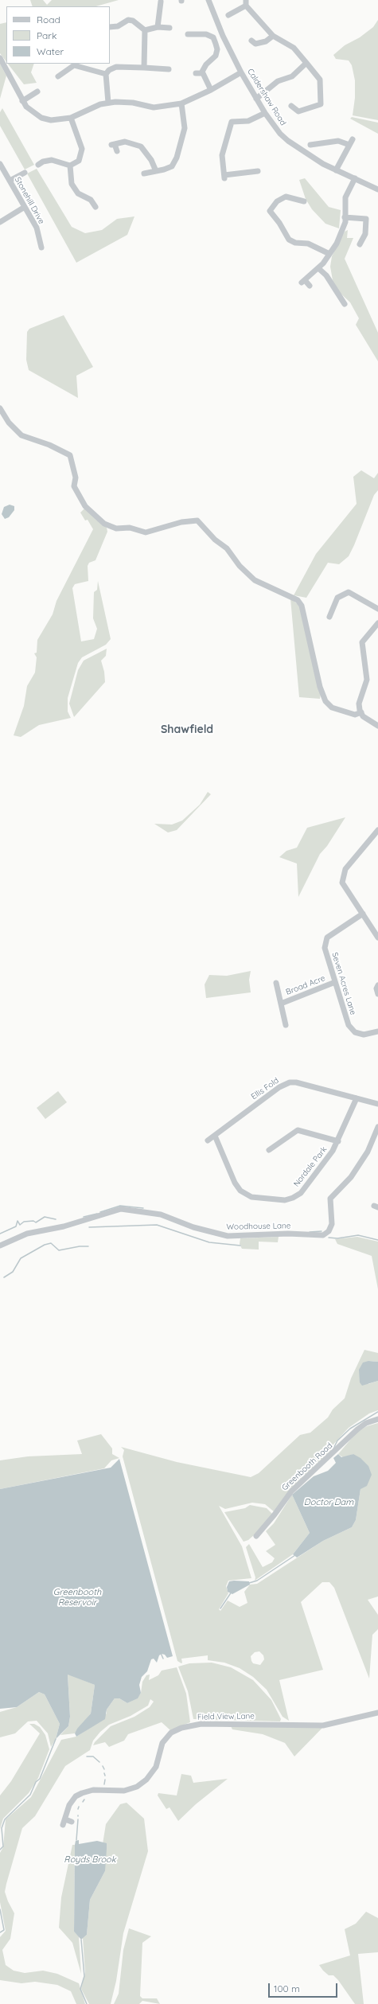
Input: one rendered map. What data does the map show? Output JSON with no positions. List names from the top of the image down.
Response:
{
  "streets": {
    "street": [
      "Caldershaw Road",
      "Stonehill Drive",
      "Seven Acres Lane",
      "Broad Acre",
      "Ellis Fold",
      "Nordale Park",
      "Woodhouse Lane",
      "Greenbooth Road",
      "Field View Lane"
    ]
  },
  "crossings": [
    ["Seven Acres Lane", "Broad Acre"],
    ["Ellis Fold", "Nordale Park"]
  ],
  "districts": ["Shawfield"],
  "water": ["Doctor Dam", "Greenbooth Reservoir", "Royds Brook"],
  "legend": ["Road", "Park", "Water"],
  "scale_bar": "100 m"
}
